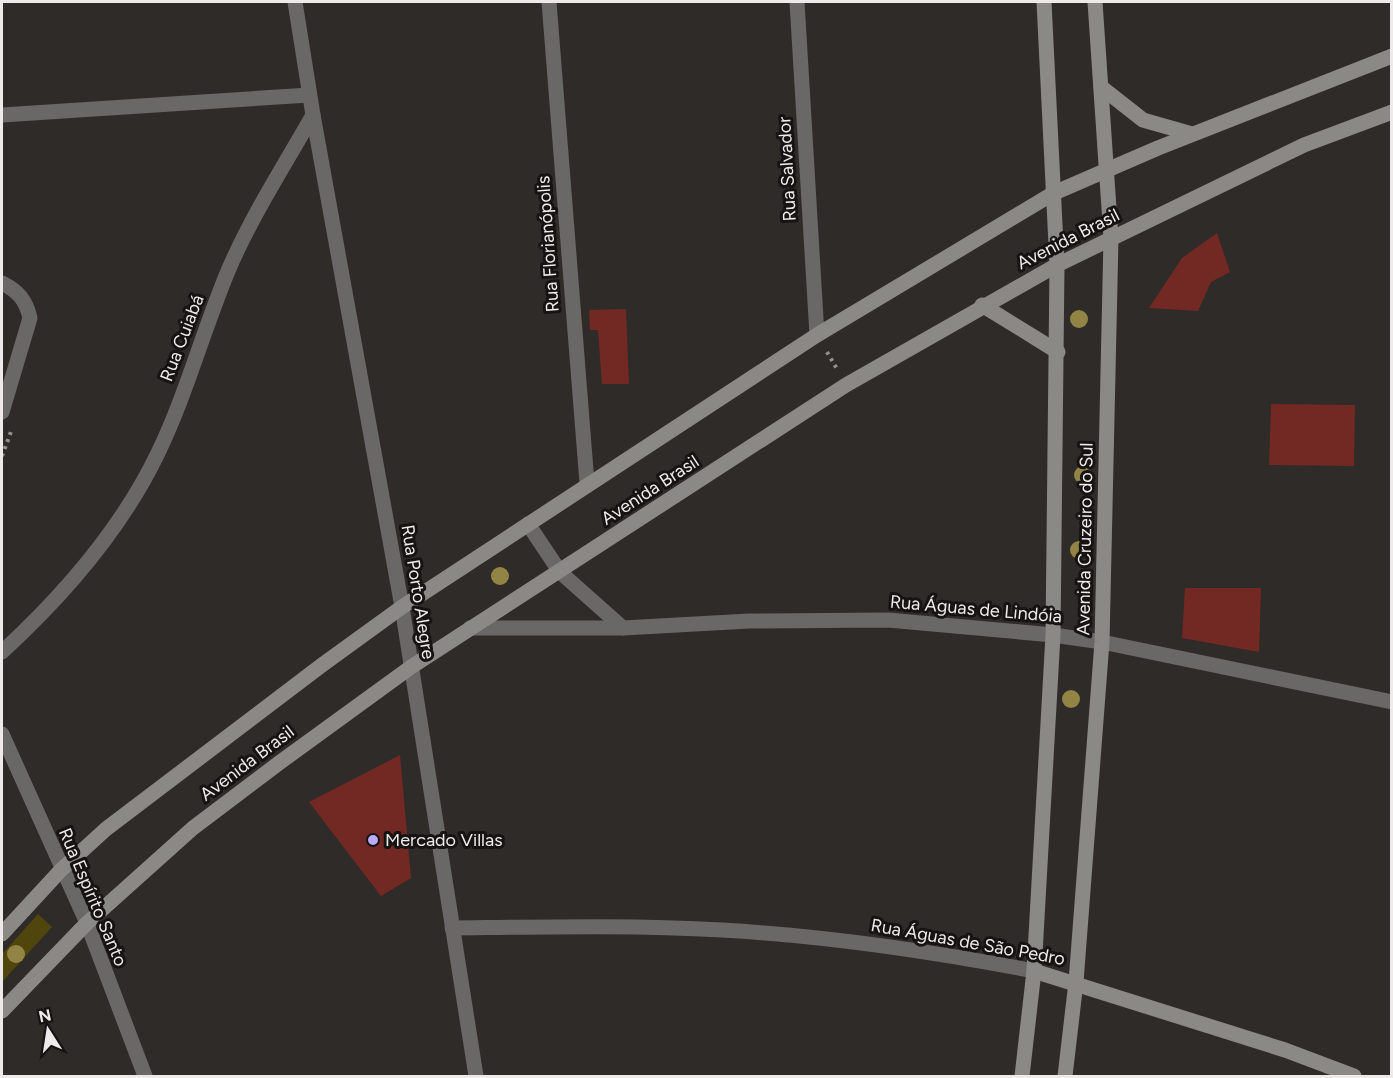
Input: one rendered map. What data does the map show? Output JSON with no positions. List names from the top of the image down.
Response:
{
  "streets": {
    "main road": ["Avenida Brasil", "Avenida Cruzeiro do Sul", "Rua Águas de São Pedro"],
    "street": [
      "Rua Salvador",
      "Rua Florianópolis",
      "Rua Cuiabá",
      "Rua Porto Alegre",
      "Rua Águas de Lindóia",
      "Rua Espírito Santo"
    ]
  },
  "crossings": [
    ["Rua Salvador", "Avenida Brasil"],
    ["Avenida Brasil", "Rua Florianópolis"],
    ["Avenida Brasil", "Avenida Cruzeiro do Sul"],
    ["Avenida Brasil", "Rua Porto Alegre"],
    ["Avenida Brasil", "Rua Águas de Lindóia"],
    ["Avenida Brasil", "Rua Espírito Santo"],
    ["Rua Cuiabá", "Rua Porto Alegre"],
    ["Avenida Cruzeiro do Sul", "Rua Águas de Lindóia"],
    ["Avenida Cruzeiro do Sul", "Rua Águas de São Pedro"],
    ["Rua Porto Alegre", "Rua Águas de São Pedro"]
  ],
  "places": ["Mercado Villas"],
  "north": "top"
}
